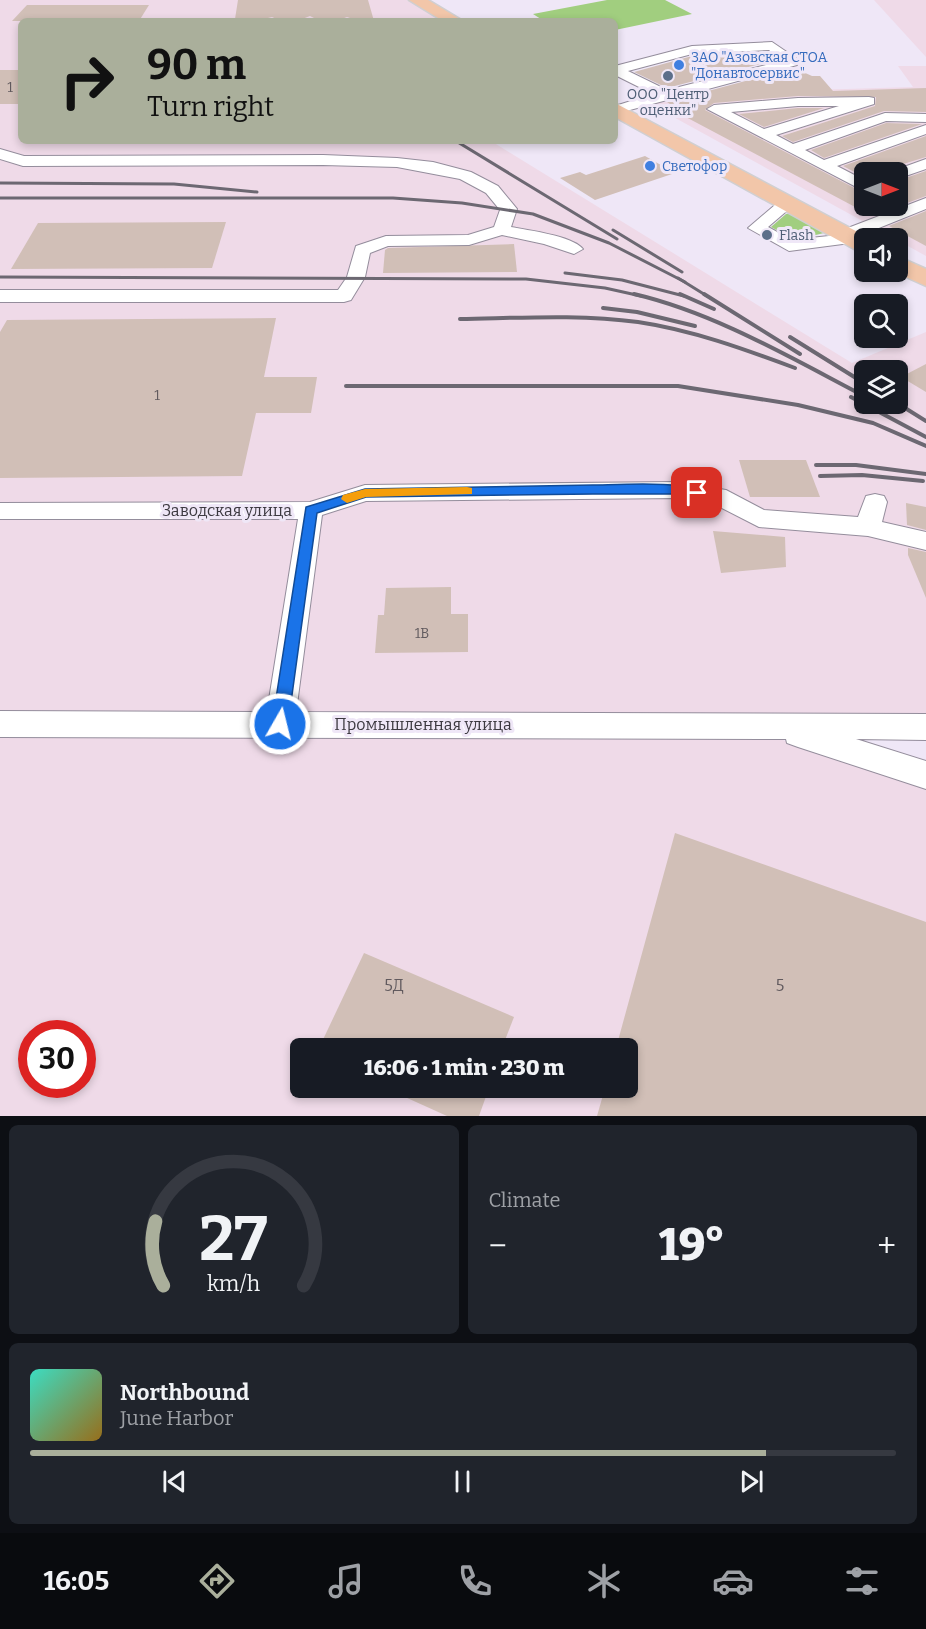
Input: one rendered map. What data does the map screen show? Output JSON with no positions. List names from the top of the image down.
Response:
{
  "streets": {
    "street": ["Заводская улица", "Промышленная улица"]
  },
  "crossings": [
    ["Заводская улица", "Промышленная улица"]
  ],
  "places": [
    "ЗАО \"Азовская СТОА \"Донавтосервис\"",
    "ООО \"Центр оценки\"",
    "Светофор",
    "Flash"
  ],
  "house_numbers": [
    "1",
    "1",
    "1В",
    "5Д",
    "5"
  ],
  "north": "right",
  "page": {
    "turn": ["90 m", "Turn right"],
    "limit": "30",
    "trip": "16:06 · 1 min · 230 m",
    "tile": "Climate",
    "heat": ["−", "19°", "+"],
    "song": ["Northbound", "June Harbor"],
    "tabs": "16:05",
    "gauge": ["27", "km/h"]
  }
}
